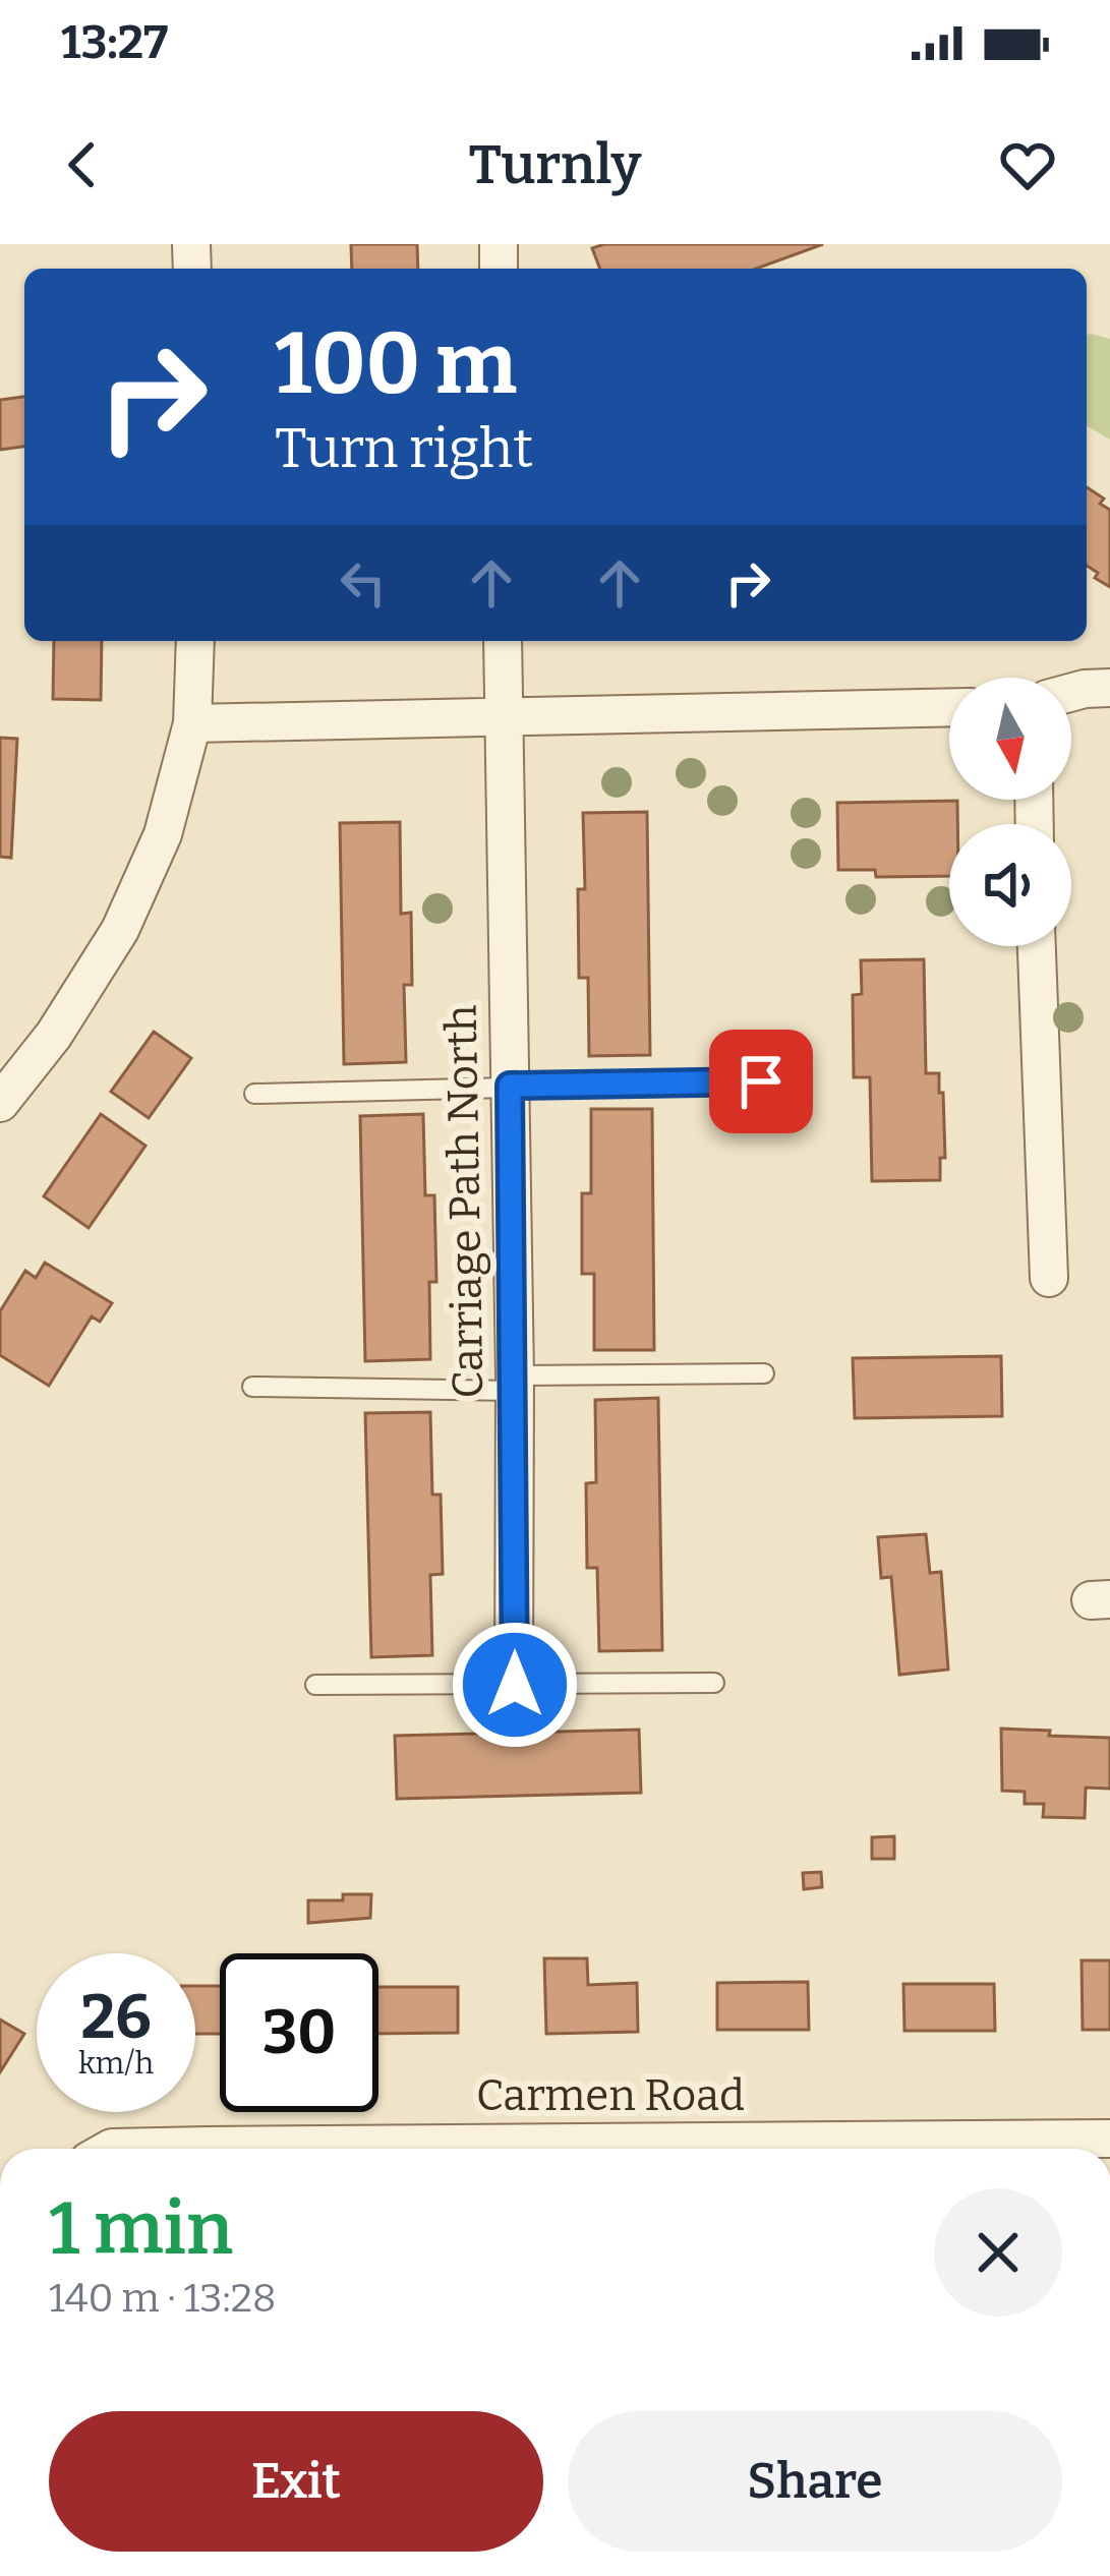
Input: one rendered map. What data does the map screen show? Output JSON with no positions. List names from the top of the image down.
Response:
{
  "streets": {
    "street": ["Carriage Path North", "Carmen Road"]
  },
  "north": "bottom",
  "page": {
    "status": "13:27",
    "header": "Turnly",
    "turn": ["100 m", "Turn right"],
    "speed": "26 km/h",
    "limit": "30",
    "heading": ["1 min", "140 m · 13:28"],
    "buttons": ["Exit", "Share"]
  }
}
